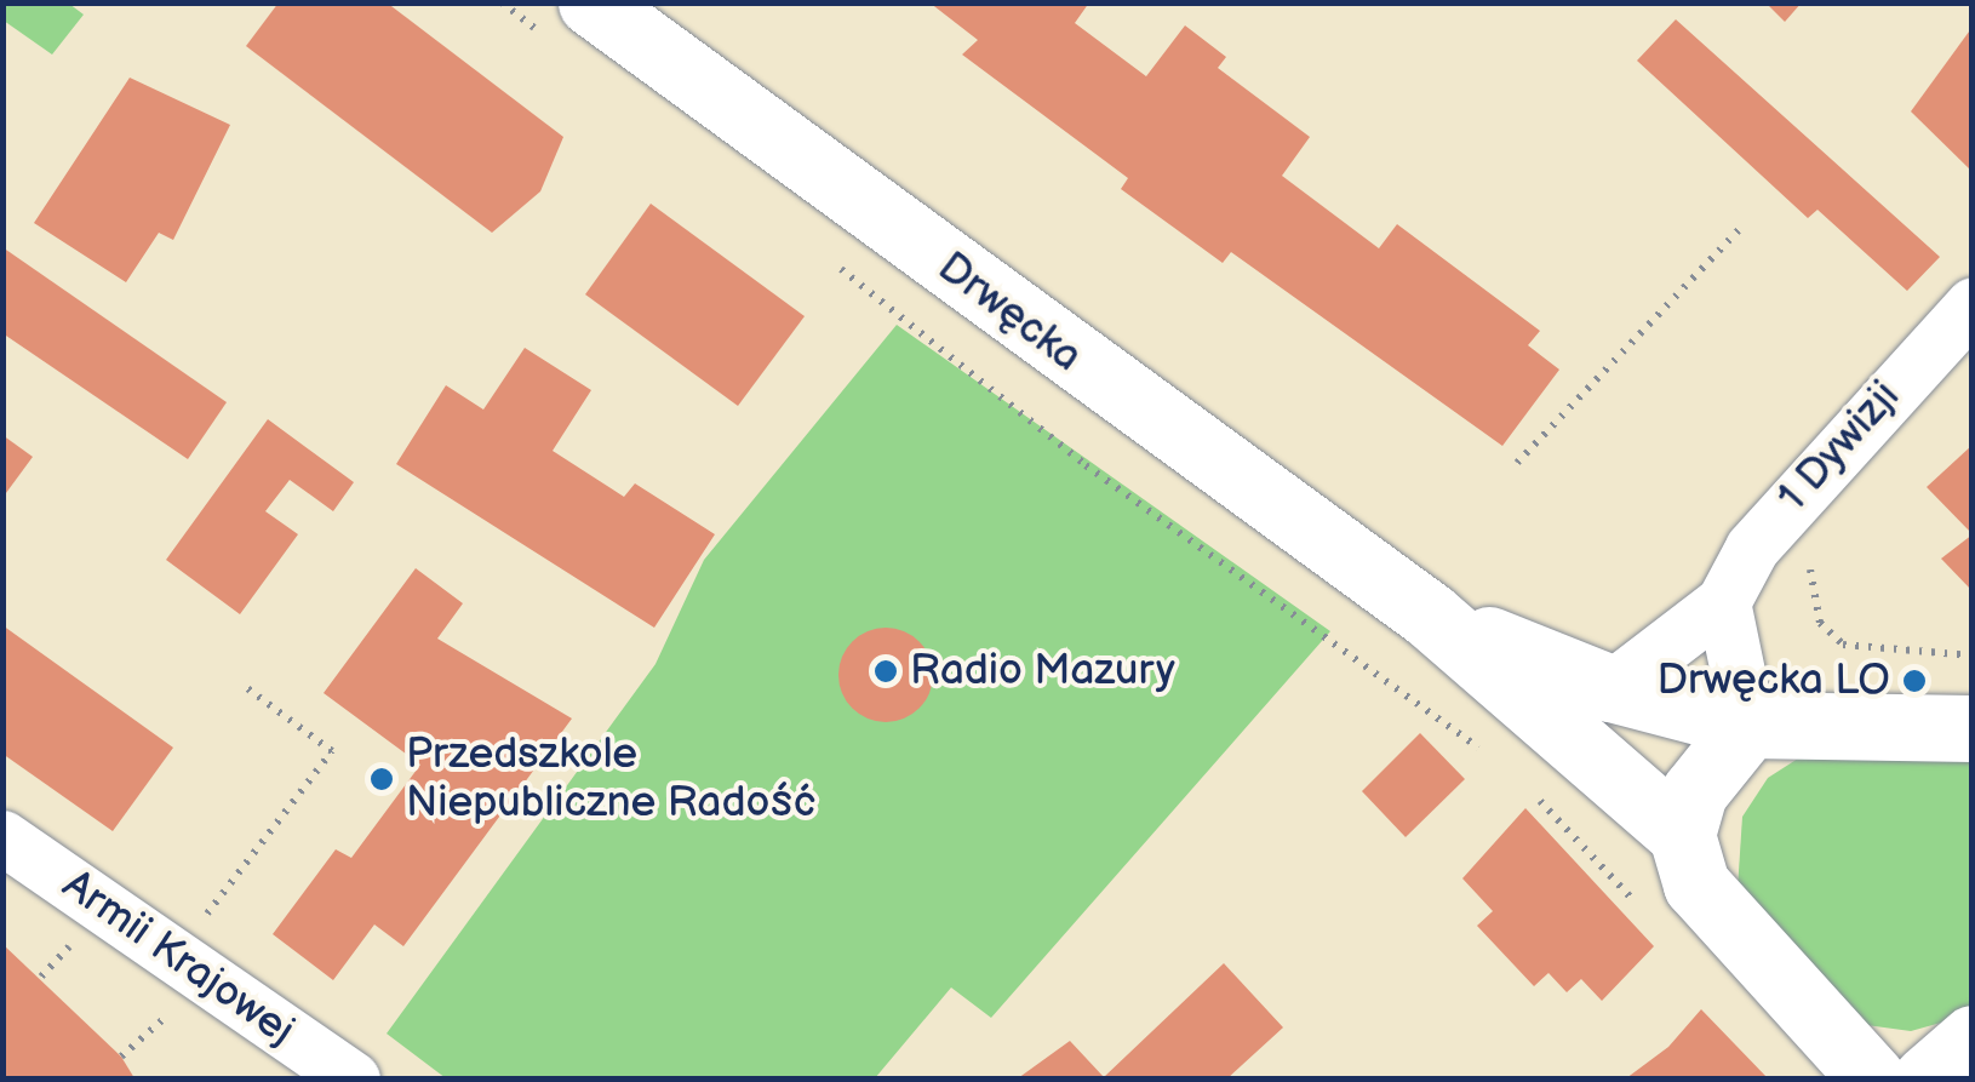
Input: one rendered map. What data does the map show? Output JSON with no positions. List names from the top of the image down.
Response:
{
  "streets": {
    "street": ["Drwęcka", "1 Dywizji", "Armii Krajowej"]
  },
  "crossings": [
    ["Drwęcka", "1 Dywizji"]
  ],
  "places": ["Radio Mazury", "Drwęcka LO", "Przedszkole Niepubliczne Radość"]
}
